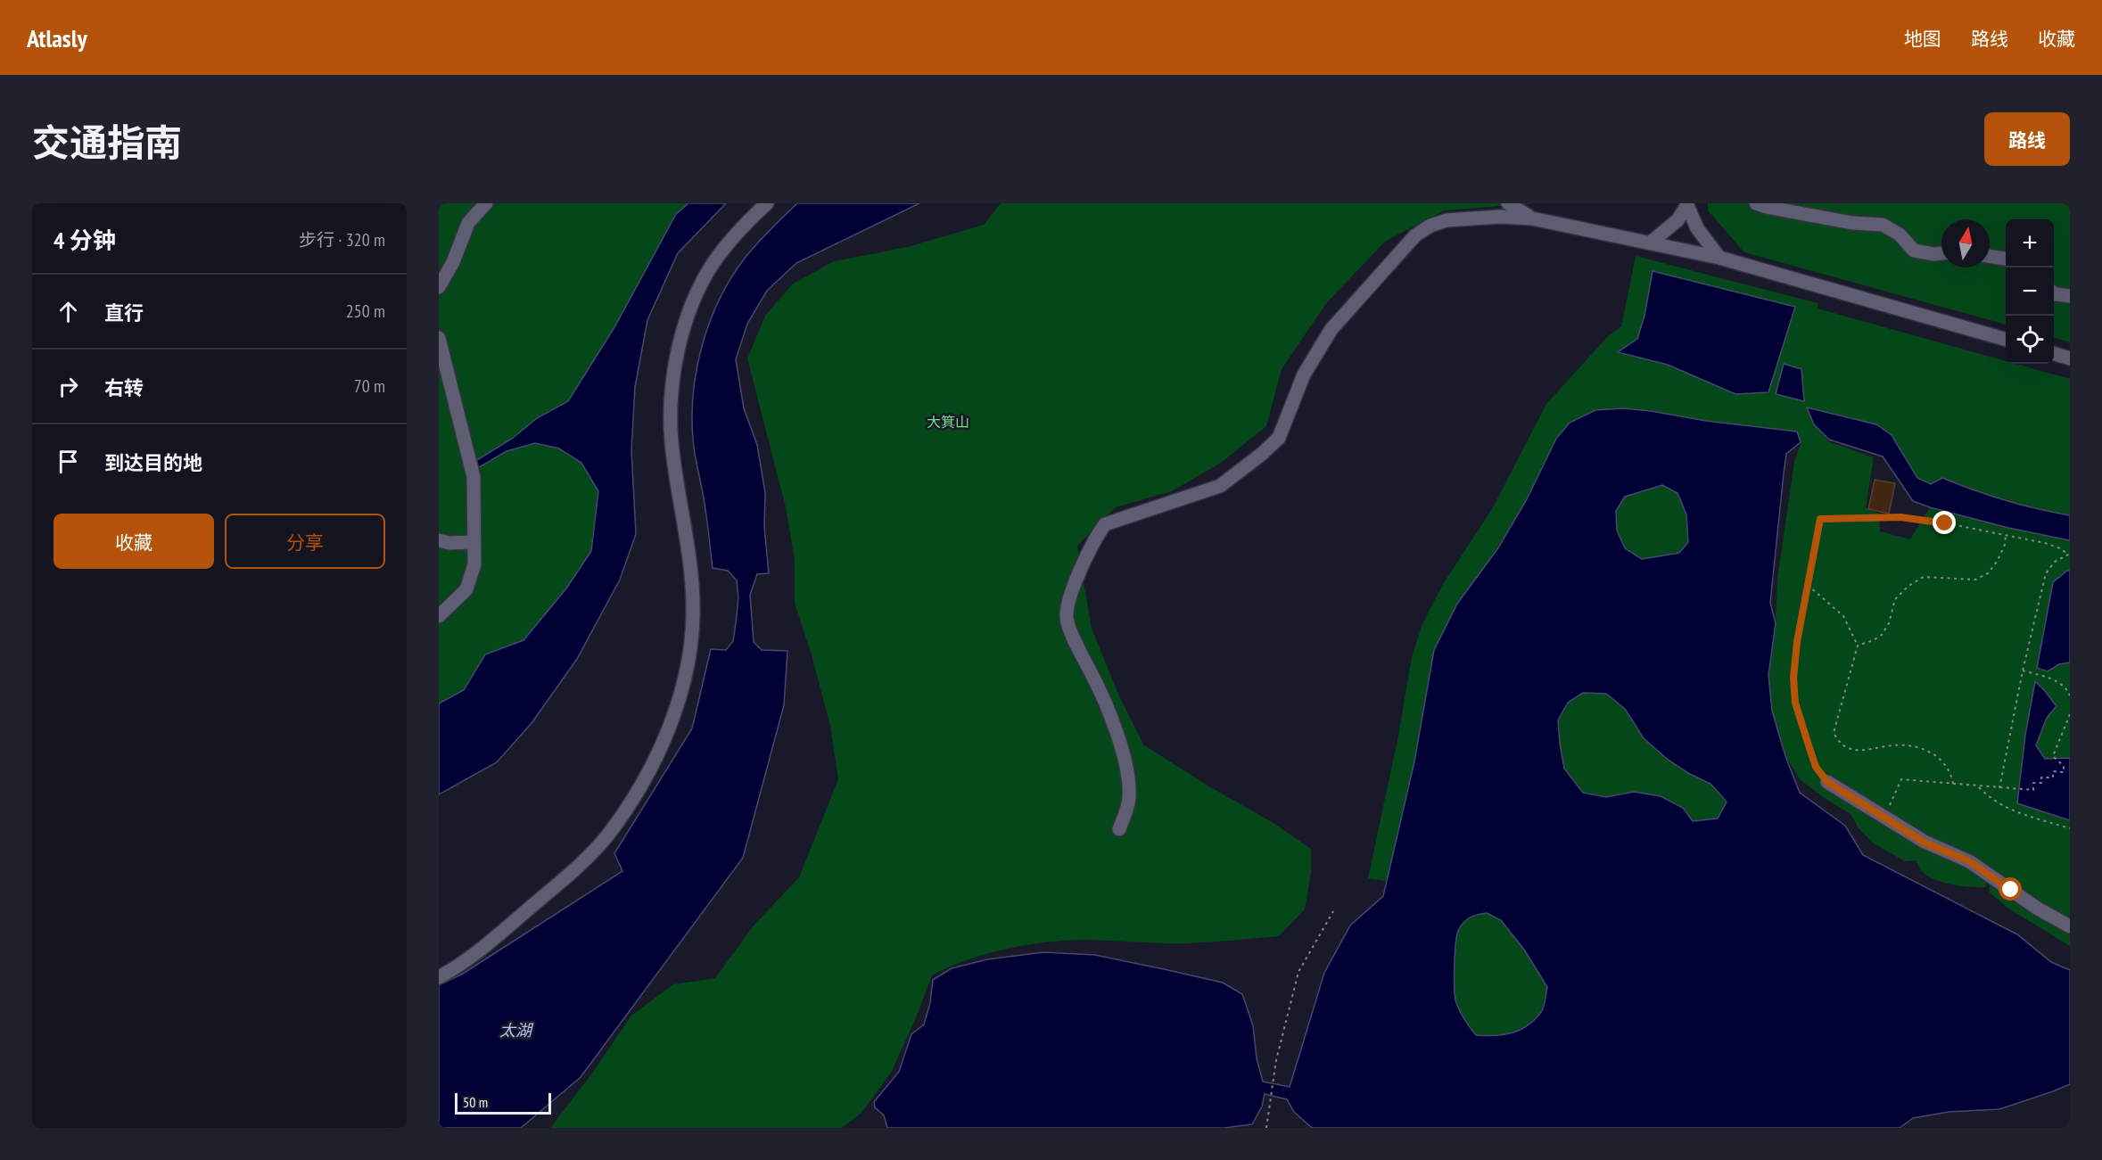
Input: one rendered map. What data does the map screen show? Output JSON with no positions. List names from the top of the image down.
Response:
{
  "water": ["太湖"],
  "parks": ["大箕山"],
  "scale_bar": "50 m",
  "north": "top",
  "page": {
    "header": "Atlasly",
    "nav": ["地图", "路线", "收藏"],
    "title": "交通指南",
    "buttons": [
      "路线",
      ["收藏", "分享"]
    ],
    "heading": ["4 分钟", "步行 · 320 m"],
    "map_buttons": ["+", "−"],
    "list": [
      ["直行", "250 m"],
      ["右转", "70 m"],
      "到达目的地"
    ],
    "scale": "50 m"
  }
}
